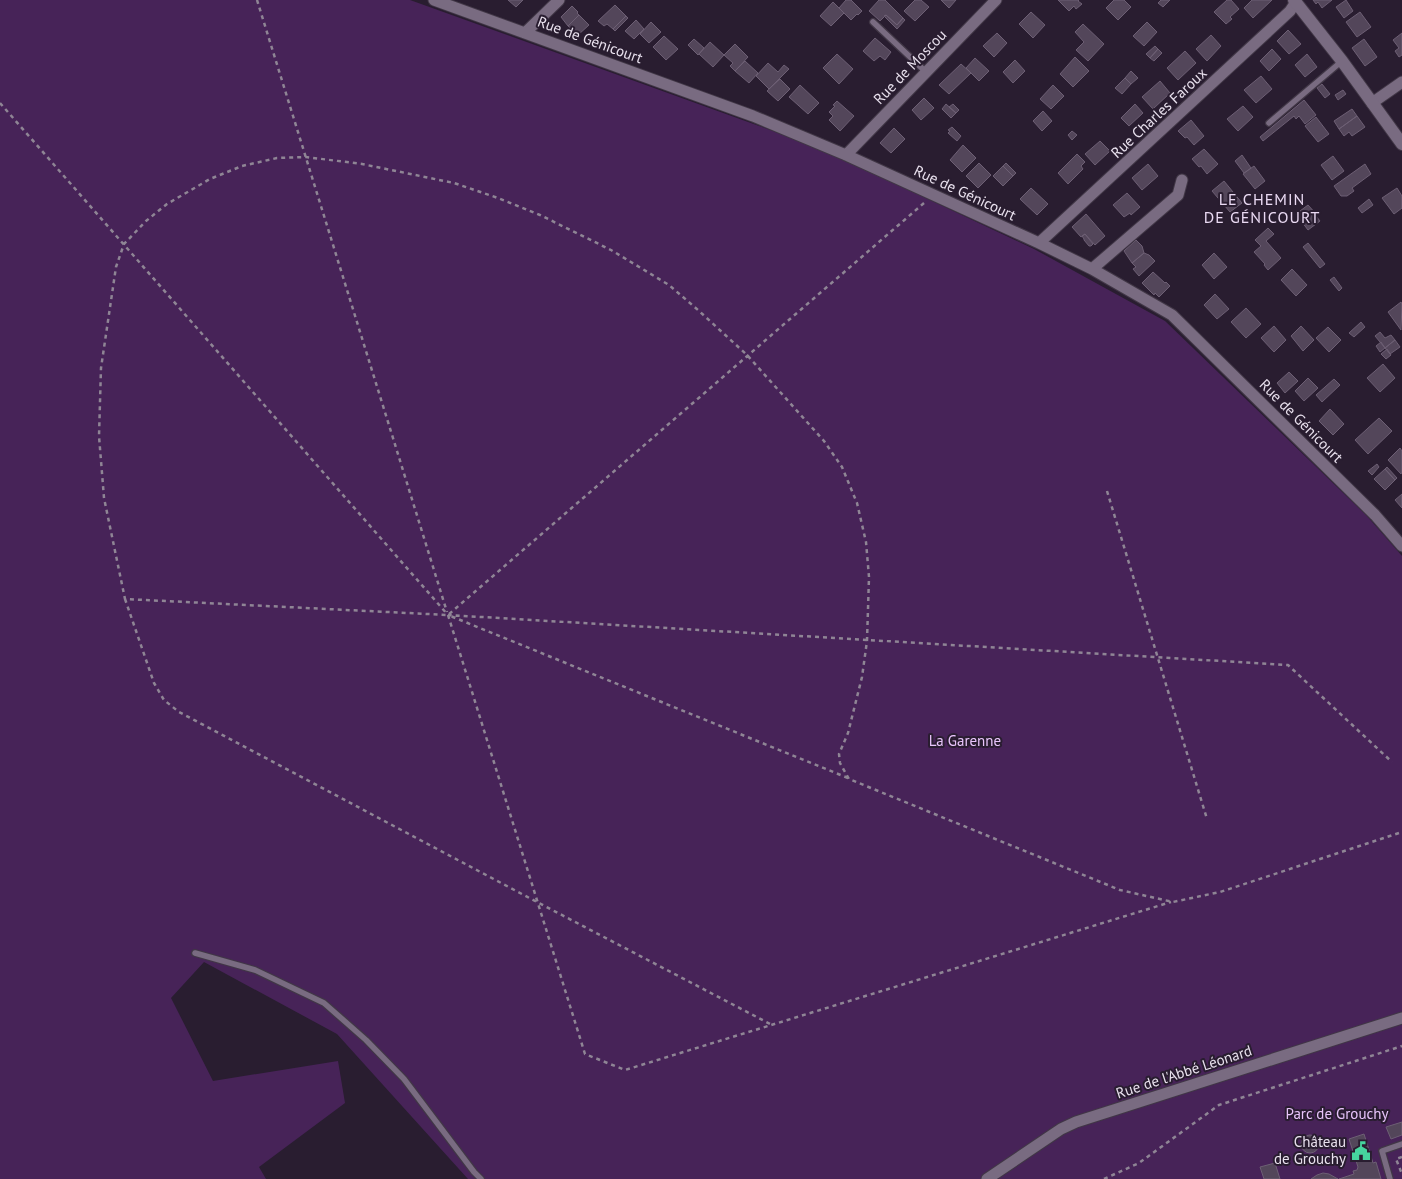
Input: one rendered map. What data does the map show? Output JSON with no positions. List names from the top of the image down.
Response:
{
  "streets": {
    "street": [
      "Rue de Génicourt",
      "Rue de Moscou",
      "Rue Charles Faroux",
      "Rue de l'Abbé Léonard"
    ]
  },
  "crossings": [
    ["Rue de Génicourt", "Rue de Moscou"],
    ["Rue de Génicourt", "Rue Charles Faroux"]
  ],
  "districts": ["LE CHEMIN DE GÉNICOURT"],
  "parks": ["La Garenne", "Parc de Grouchy"],
  "places": {
    "public building": ["Château de Grouchy"]
  }
}
